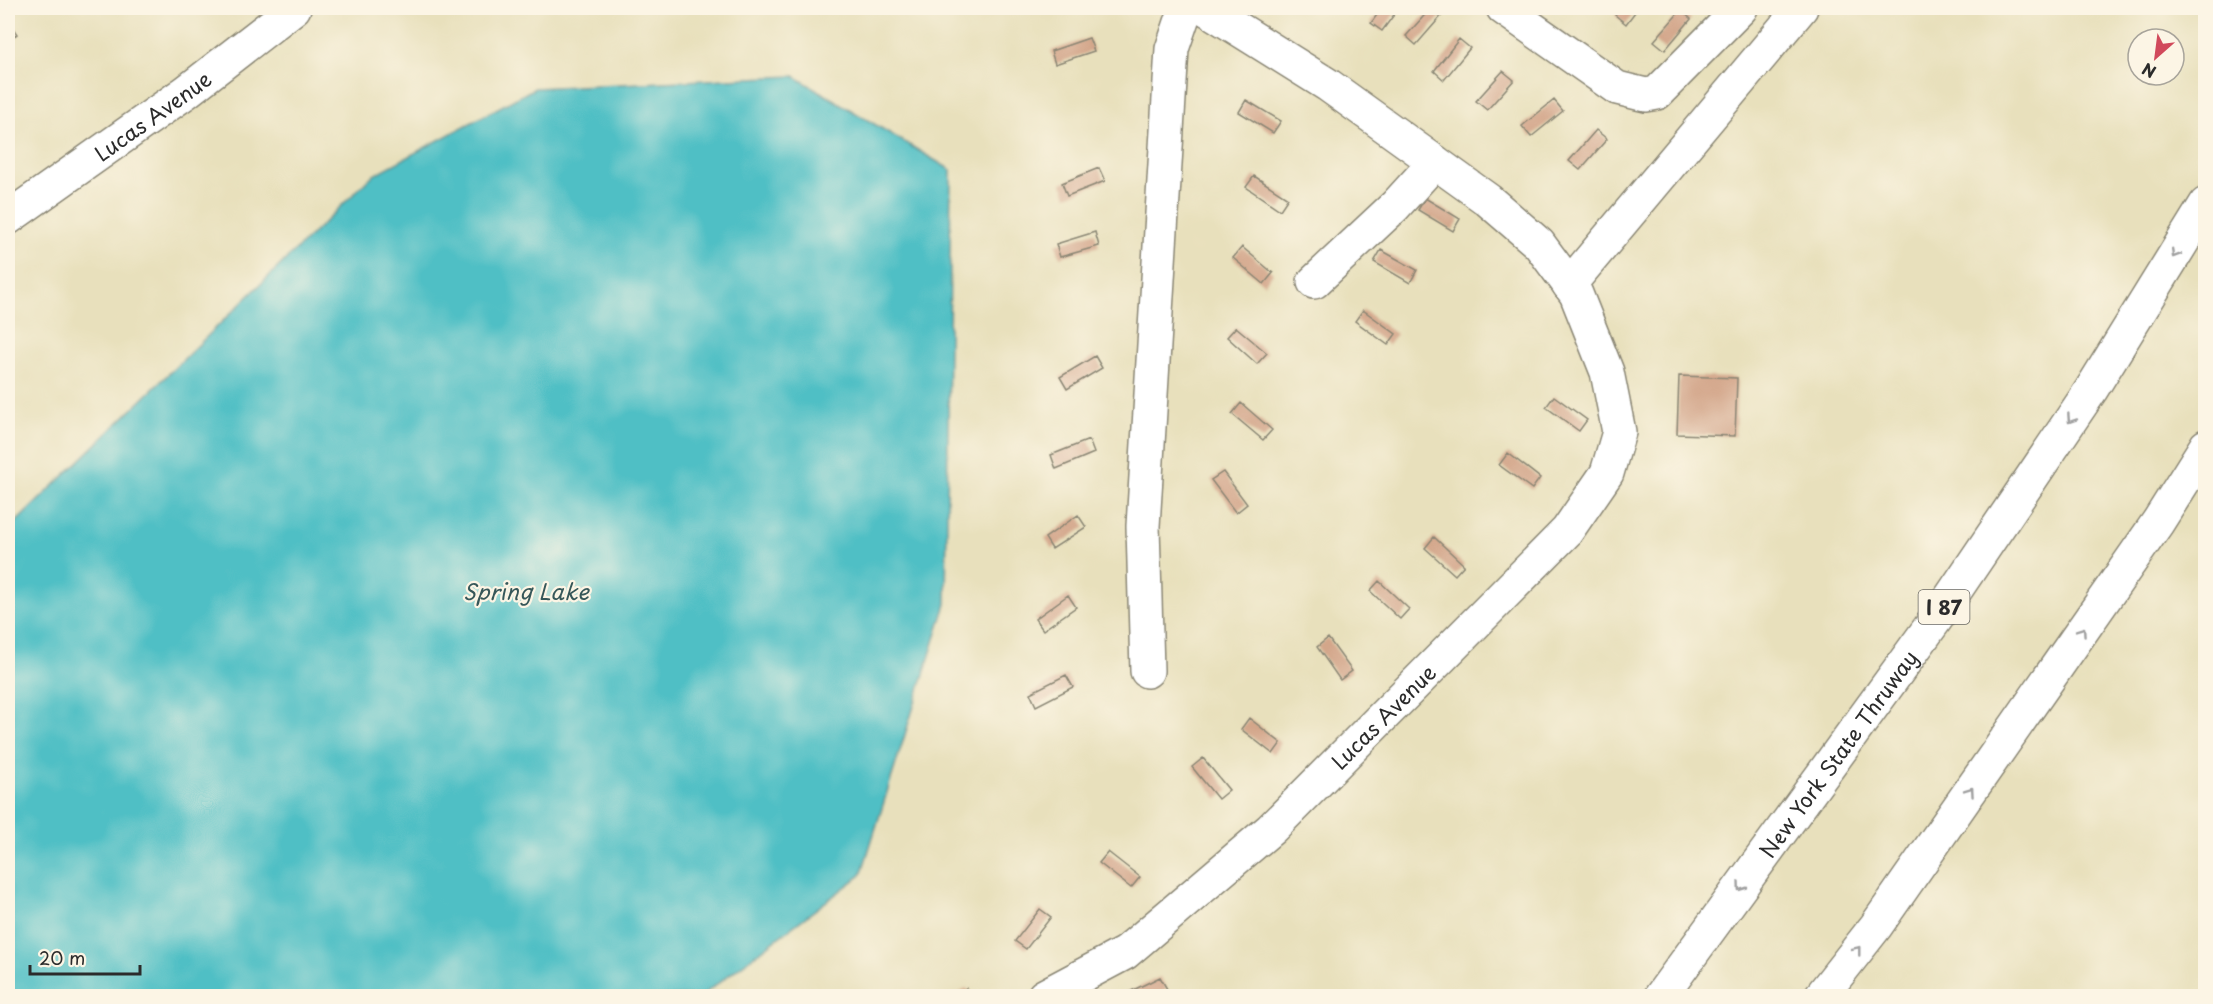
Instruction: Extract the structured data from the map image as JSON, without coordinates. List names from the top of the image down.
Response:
{
  "streets": {
    "main road": ["Lucas Avenue", "I 87", "New York State Thruway"]
  },
  "water": ["Spring Lake"],
  "scale_bar": "20 m",
  "north": "bottom left"
}
